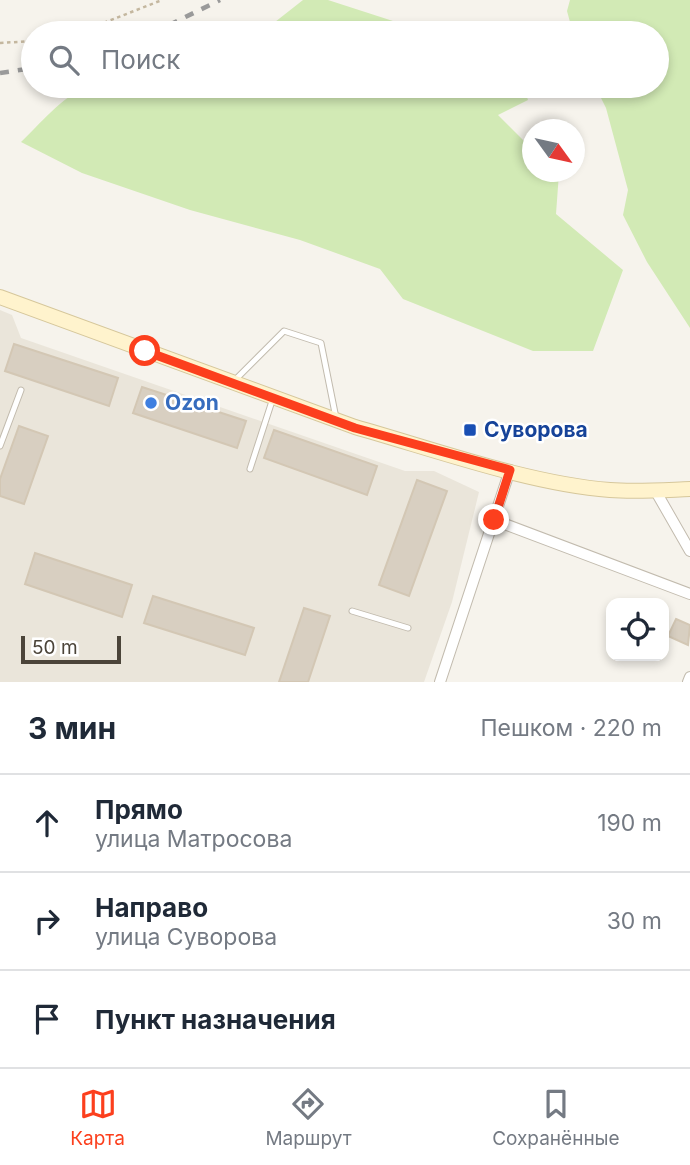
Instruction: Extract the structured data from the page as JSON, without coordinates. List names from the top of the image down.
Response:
{
  "places": {
    "other": ["Ozon"],
    "transit": ["Суворова"]
  },
  "scale_bar": "50 m",
  "north": "bottom right",
  "page": {
    "search": "Поиск",
    "scale": "50 m",
    "heading": ["3 мин", "Пешком · 220 m"],
    "list": [
      ["Прямо", "улица Матросова", "190 m"],
      ["Направо", "улица Суворова", "30 m"],
      "Пункт назначения"
    ],
    "nav": ["Карта", "Маршрут", "Сохранённые"]
  }
}
